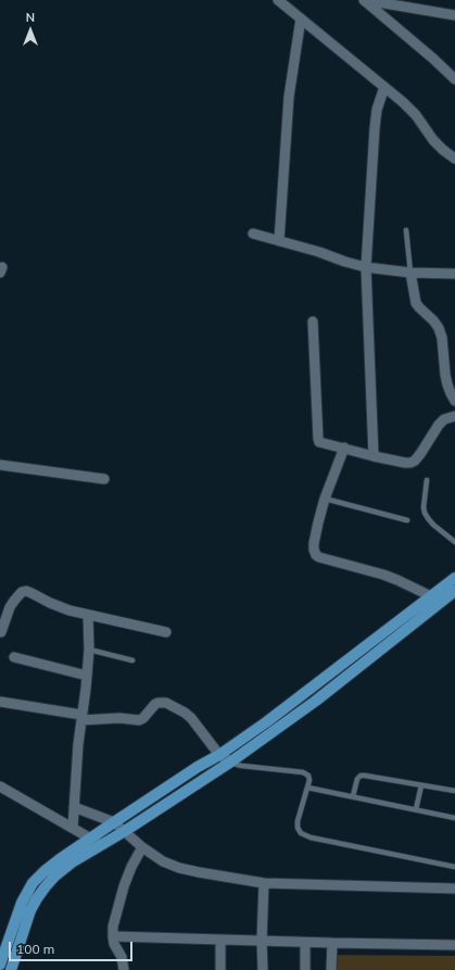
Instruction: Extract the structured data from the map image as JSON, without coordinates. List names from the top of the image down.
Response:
{
  "scale_bar": "100 m",
  "north": "top"
}
